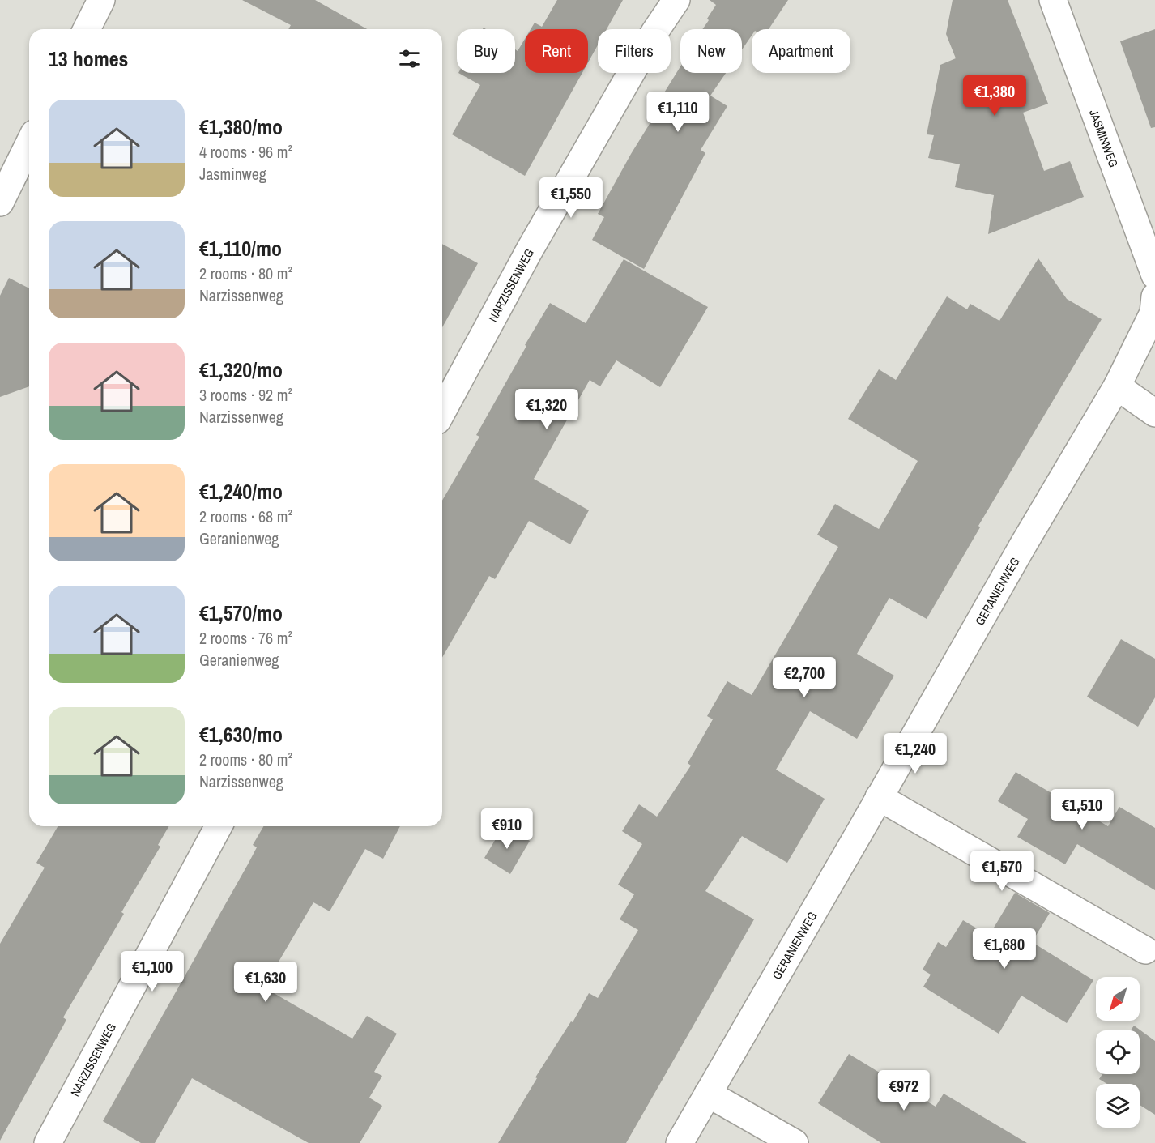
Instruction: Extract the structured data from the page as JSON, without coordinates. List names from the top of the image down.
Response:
{
  "streets": {
    "street": ["JASMINWEG", "NARZISSENWEG", "GERANIENWEG"]
  },
  "north": "bottom left",
  "page": {
    "chip": [
      "Buy",
      "Rent",
      "Filters",
      "New",
      "Apartment"
    ],
    "heading": "13 homes",
    "price": [
      "€1,380",
      "€1,110",
      "€1,550",
      "€1,320",
      "€2,700",
      "€1,240",
      "€1,510",
      "€910",
      "€1,570",
      "€1,680",
      "€1,100",
      "€1,630",
      "€972"
    ],
    "list": [
      {
        "name": "€1,380/mo",
        "note": "4 rooms · 96 m² · Jasminweg"
      },
      {
        "name": "€1,110/mo",
        "note": "2 rooms · 80 m² · Narzissenweg"
      },
      {
        "name": "€1,320/mo",
        "note": "3 rooms · 92 m² · Narzissenweg"
      },
      {
        "name": "€1,240/mo",
        "note": "2 rooms · 68 m² · Geranienweg"
      },
      {
        "name": "€1,570/mo",
        "note": "2 rooms · 76 m² · Geranienweg"
      },
      {
        "name": "€1,630/mo",
        "note": "2 rooms · 80 m² · Narzissenweg"
      }
    ]
  }
}
